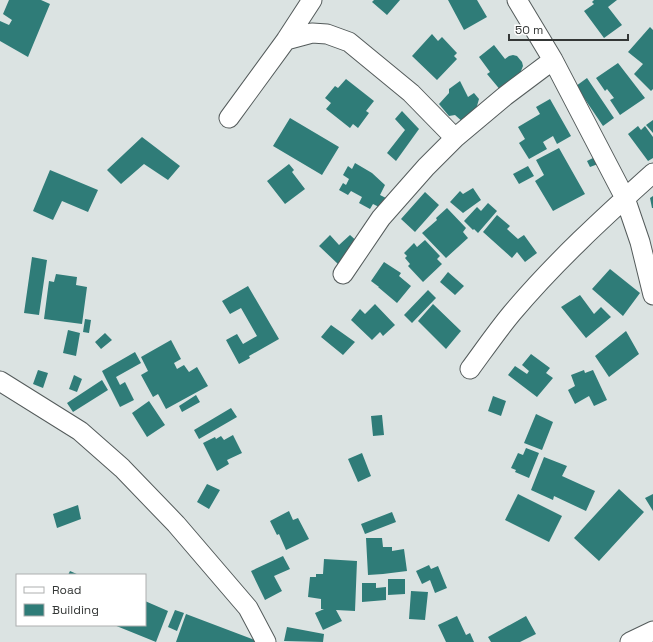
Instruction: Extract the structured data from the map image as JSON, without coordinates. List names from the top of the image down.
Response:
{
  "legend": ["Road", "Building"],
  "scale_bar": "50 m"
}
